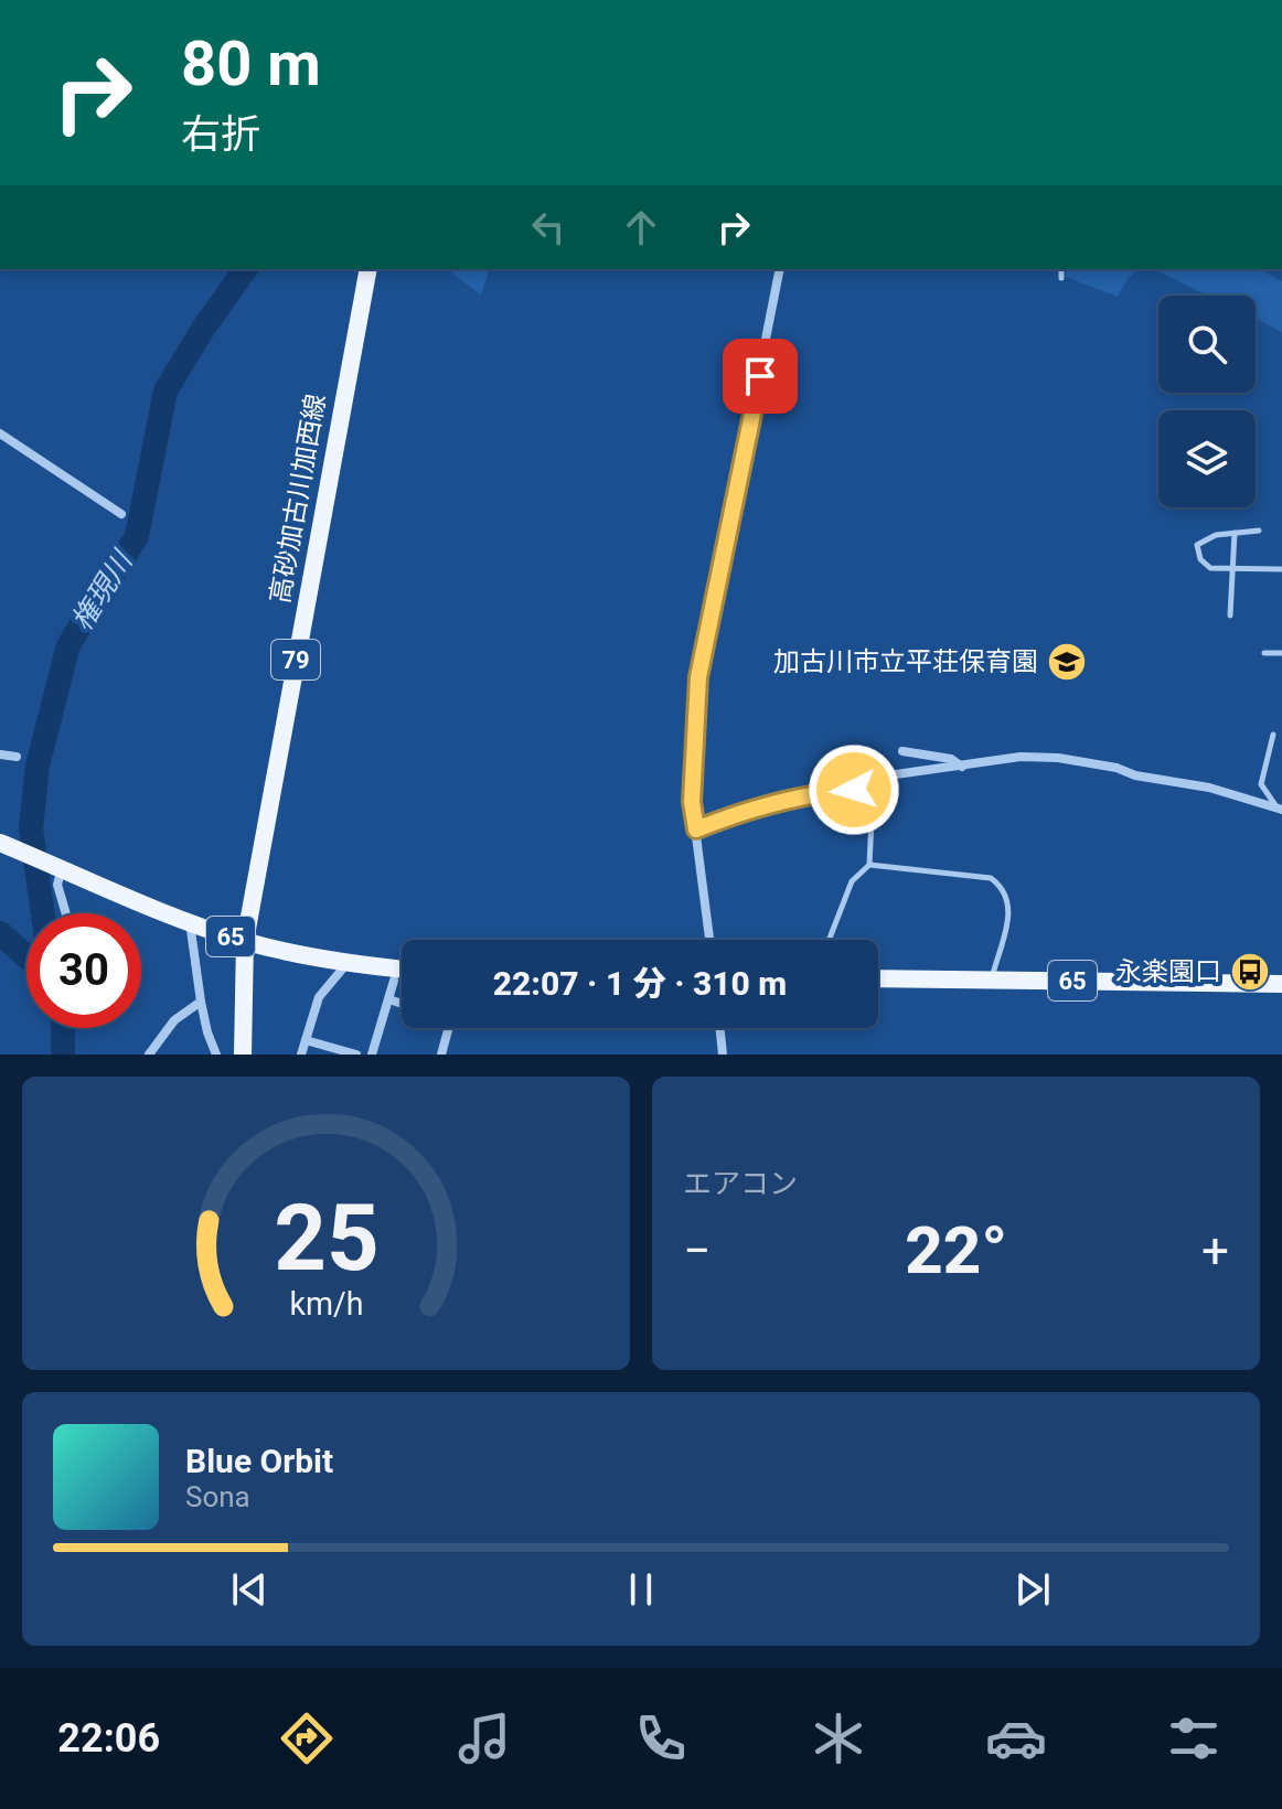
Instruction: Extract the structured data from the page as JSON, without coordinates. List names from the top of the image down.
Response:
{
  "streets": {
    "main road": ["高砂加古川加西線", "79", "65"]
  },
  "crossings": [
    ["高砂加古川加西線", "65"]
  ],
  "water": ["権現川"],
  "places": {
    "school or university": ["加古川市立平荘保育園"],
    "bus stop": ["永楽園口"]
  },
  "page": {
    "turn": ["80 m", "右折"],
    "limit": "30",
    "trip": "22:07 · 1 分 · 310 m",
    "tile": "エアコン",
    "heat": ["−", "22°", "+"],
    "song": ["Blue Orbit", "Sona"],
    "tabs": "22:06",
    "gauge": ["25", "km/h"]
  }
}
